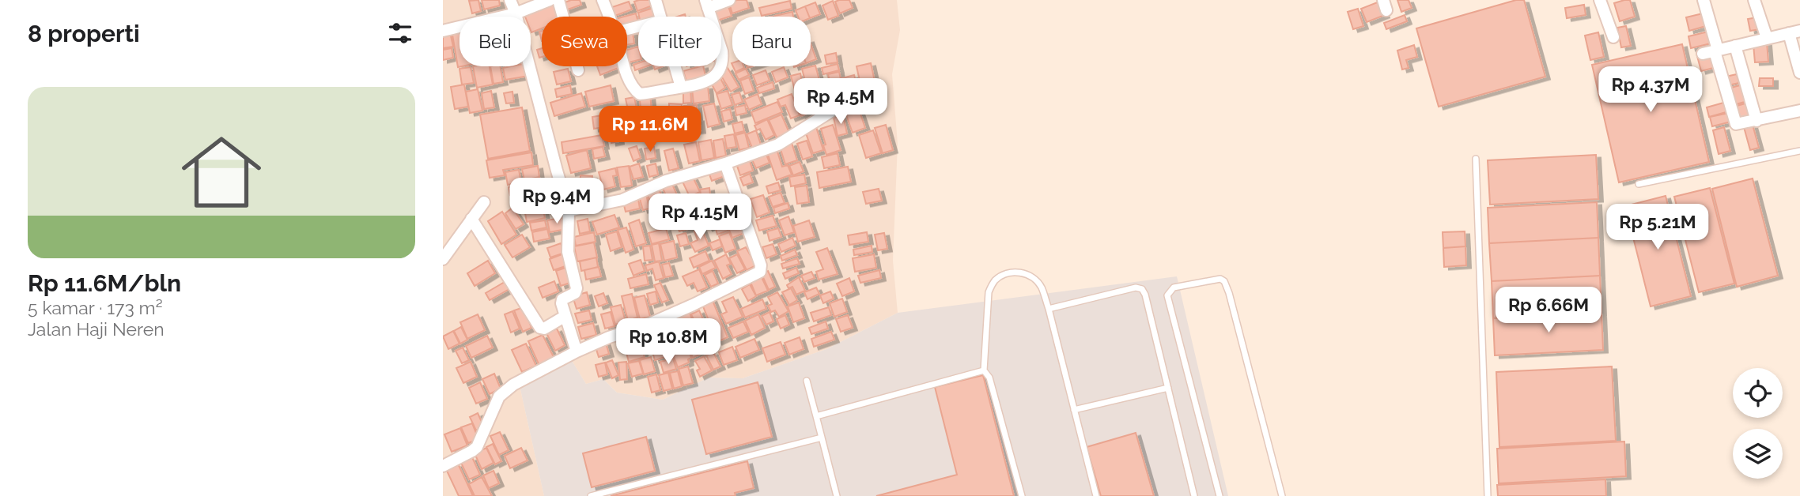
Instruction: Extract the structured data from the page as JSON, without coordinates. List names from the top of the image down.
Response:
{
  "page": {
    "heading": "8 properti",
    "chip": [
      "Beli",
      "Sewa",
      "Filter",
      "Baru"
    ],
    "list": [
      {
        "name": "Rp 11.6M/bln",
        "note": "5 kamar · 173 m² · Jalan Haji Neren"
      }
    ],
    "price": [
      "Rp 4.37M",
      "Rp 4.5M",
      "Rp 11.6M",
      "Rp 9.4M",
      "Rp 4.15M",
      "Rp 5.21M",
      "Rp 6.66M",
      "Rp 10.8M"
    ]
  }
}
